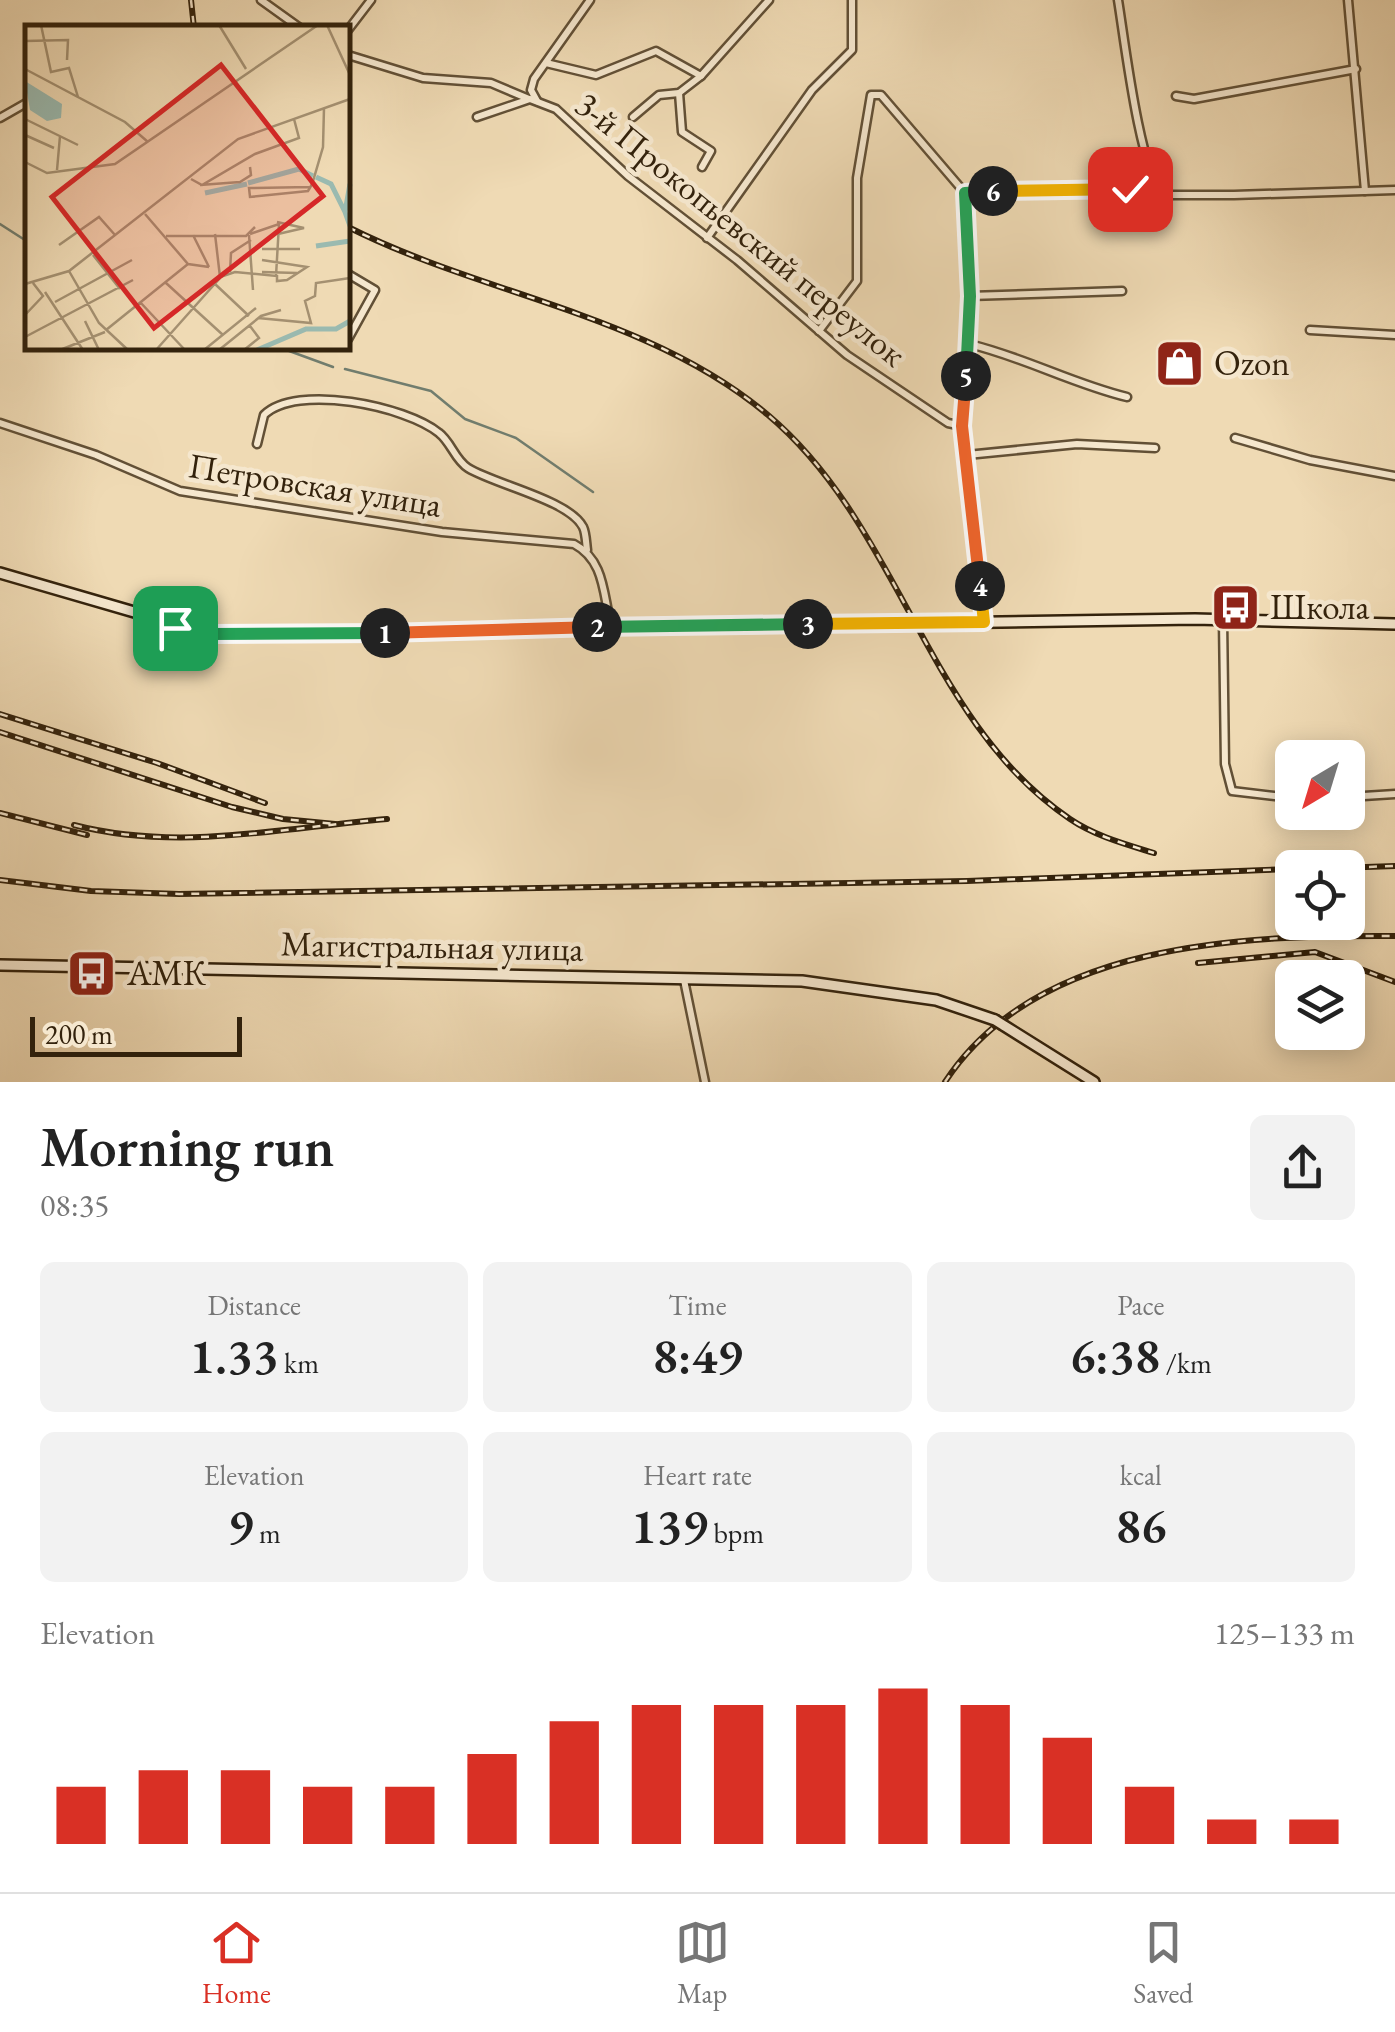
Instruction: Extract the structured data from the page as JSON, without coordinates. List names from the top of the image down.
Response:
{
  "streets": {
    "main road": ["Магистральная улица"],
    "street": ["3-й Прокопьевский переулок", "Петровская улица"]
  },
  "places": {
    "shop": ["Ozon"],
    "bus stop": ["Школа", "АМК"]
  },
  "scale_bar": "200 m",
  "north": "bottom left",
  "page": {
    "pins": [
      "6",
      "5",
      "4",
      "3",
      "2",
      "1"
    ],
    "scale": "200 m",
    "heading": ["Morning run", "08:35"],
    "stats": [
      ["Distance", "1.33 km"],
      ["Time", "8:49"],
      ["Pace", "6:38 /km"],
      ["Elevation", "9 m"],
      ["Heart rate", "139 bpm"],
      ["kcal", "86"]
    ],
    "chart": ["Elevation", "125–133 m"],
    "tabs": ["Home", "Map", "Saved"]
  }
}
